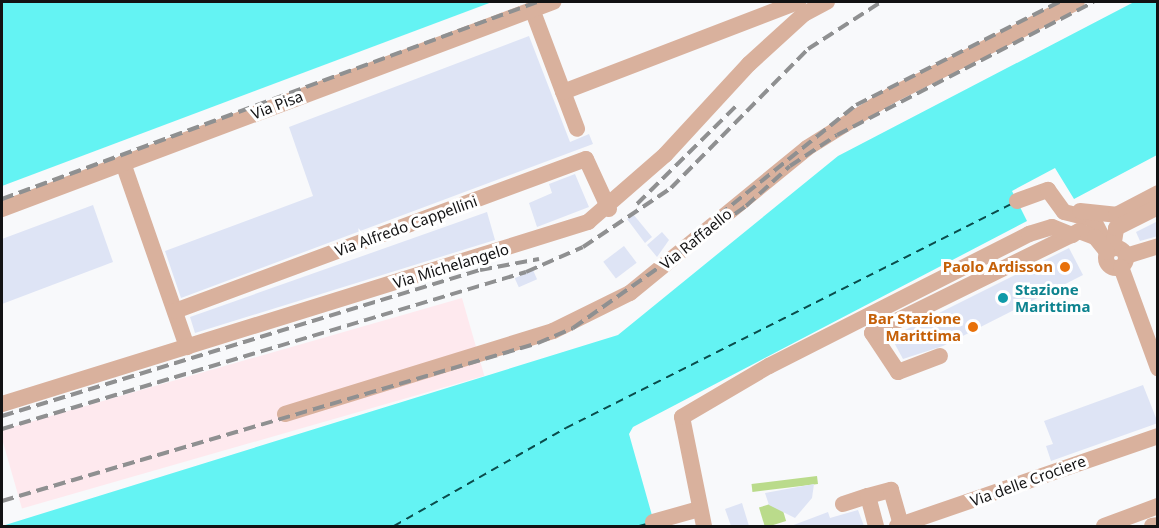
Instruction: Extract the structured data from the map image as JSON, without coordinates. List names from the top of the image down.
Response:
{
  "streets": {
    "street": [
      "Via Pisa",
      "Via Alfredo Cappellini",
      "Via Raffaello",
      "Via Michelangelo",
      "Via delle Crociere"
    ]
  },
  "crossings": [
    ["Via Alfredo Cappellini", "Via Michelangelo"]
  ],
  "places": ["Paolo Ardisson", "Stazione Marittima", "Bar Stazione Marittima"]
}
